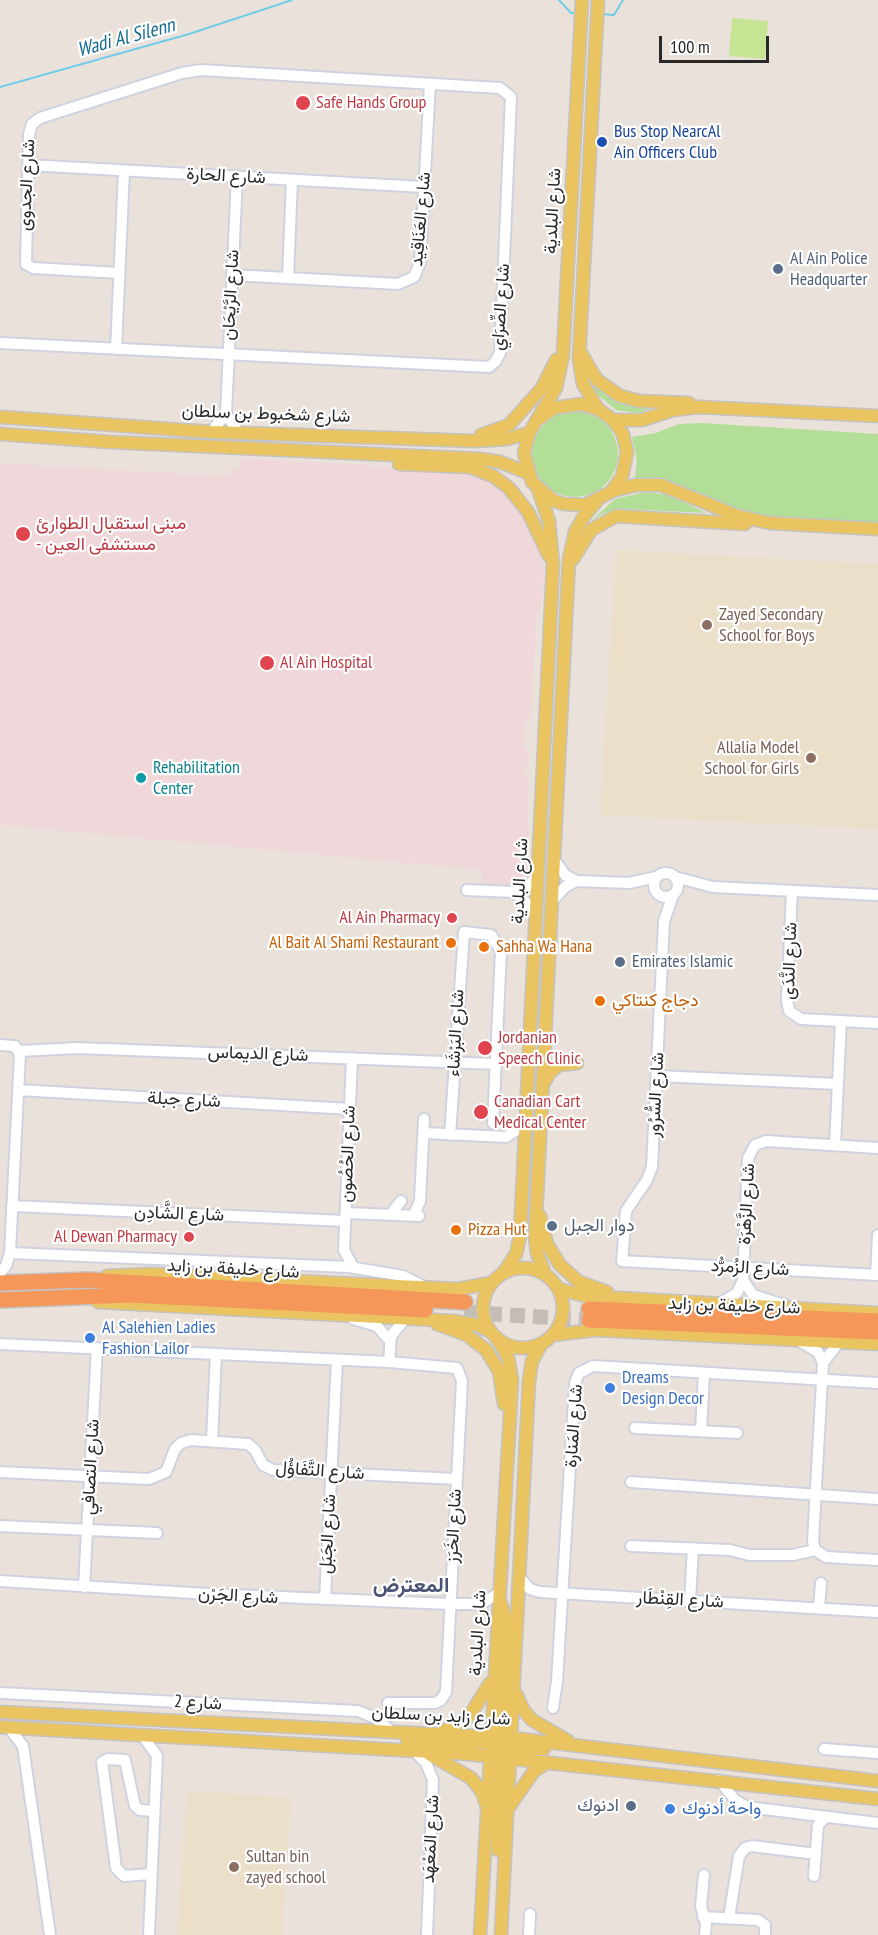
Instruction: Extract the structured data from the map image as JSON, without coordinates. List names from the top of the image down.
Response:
{
  "streets": {
    "highway": ["شارع خليفة بن زايد"],
    "main road": ["شارع البلدية", "شارع شخبوط بن سلطان", "شارع زايد بن سلطان"],
    "street": [
      "شارع الحارة",
      "شارع الجدوى",
      "شارع العَنَاقِيد",
      "شارع الرَّيْحَان",
      "شارع الصِّرَاي",
      "شارع النَّدَى",
      "شارع البَرْشَاء",
      "شارع الديماس",
      "شارع السُّرُور",
      "شارع جبلة",
      "شارع الحُصُون",
      "شارع الزَّهْرَة",
      "شارع الشَّادِن",
      "شارع الزُمرُّد",
      "شارع المَنارة",
      "شارع التصافي",
      "شارع التَّفَاؤُل",
      "شارع الخَرَز",
      "شارع الجَبَل",
      "شارع الجَرْن",
      "شارع القِنْطَار",
      "شارع 2",
      "شارع المَعْهَد"
    ]
  },
  "crossings": [
    ["شارع الحارة", "شارع الجدوى"],
    ["شارع الحارة", "شارع العَنَاقِيد"],
    ["شارع الحارة", "شارع الرَّيْحَان"],
    ["شارع الجدوى", "شارع الصِّرَاي"],
    ["شارع البلدية", "شارع شخبوط بن سلطان"],
    ["شارع البلدية", "شارع الجَرْن"],
    ["شارع البلدية", "شارع زايد بن سلطان"],
    ["شارع العَنَاقِيد", "شارع الرَّيْحَان"],
    ["شارع العَنَاقِيد", "شارع الصِّرَاي"],
    ["شارع الرَّيْحَان", "شارع الصِّرَاي"],
    ["شارع البَرْشَاء", "شارع الديماس"],
    ["شارع الديماس", "شارع الحُصُون"],
    ["شارع السُّرُور", "شارع الزُمرُّد"],
    ["شارع جبلة", "شارع الحُصُون"],
    ["شارع الحُصُون", "شارع الشَّادِن"],
    ["شارع الزَّهْرَة", "شارع الزُمرُّد"],
    ["شارع المَنارة", "شارع القِنْطَار"],
    ["شارع التصافي", "شارع التَّفَاؤُل"],
    ["شارع التصافي", "شارع الخَرَز"],
    ["شارع التصافي", "شارع الجَرْن"],
    ["شارع التَّفَاؤُل", "شارع الخَرَز"],
    ["شارع التَّفَاؤُل", "شارع الجَبَل"],
    ["شارع الخَرَز", "شارع الجَبَل"],
    ["شارع الخَرَز", "شارع الجَرْن"],
    ["شارع الجَبَل", "شارع الجَرْن"],
    ["شارع 2", "شارع زايد بن سلطان"],
    ["شارع زايد بن سلطان", "شارع المَعْهَد"]
  ],
  "districts": ["المعترض"],
  "water": ["Wadi Al Silenn"],
  "places": [
    "Safe Hands Group",
    "Bus Stop NearcAl Ain Officers Club",
    "Al Ain Police Headquarter",
    "مبنى استقبال الطوارئ - مستشفى العين",
    "Zayed Secondary School for Boys",
    "Al Ain Hospital",
    "Allalia Model School for Girls",
    "Rehabilitation Center",
    "Al Ain Pharmacy",
    "Al Bait Al Shami Restaurant",
    "Sahha Wa Hana",
    "Emirates Islamic",
    "دجاج كنتاكي",
    "Jordanian Speech Clinic",
    "Canadian Cart Medical Center",
    "دوار الجبل",
    "Pizza Hut",
    "Al Dewan Pharmacy",
    "Al Salehien Ladies Fashion Lailor",
    "Dreams Design Decor",
    "ادنوك",
    "واحة أدنوك",
    "Sultan bin zayed school"
  ],
  "scale_bar": "100 m"
}
